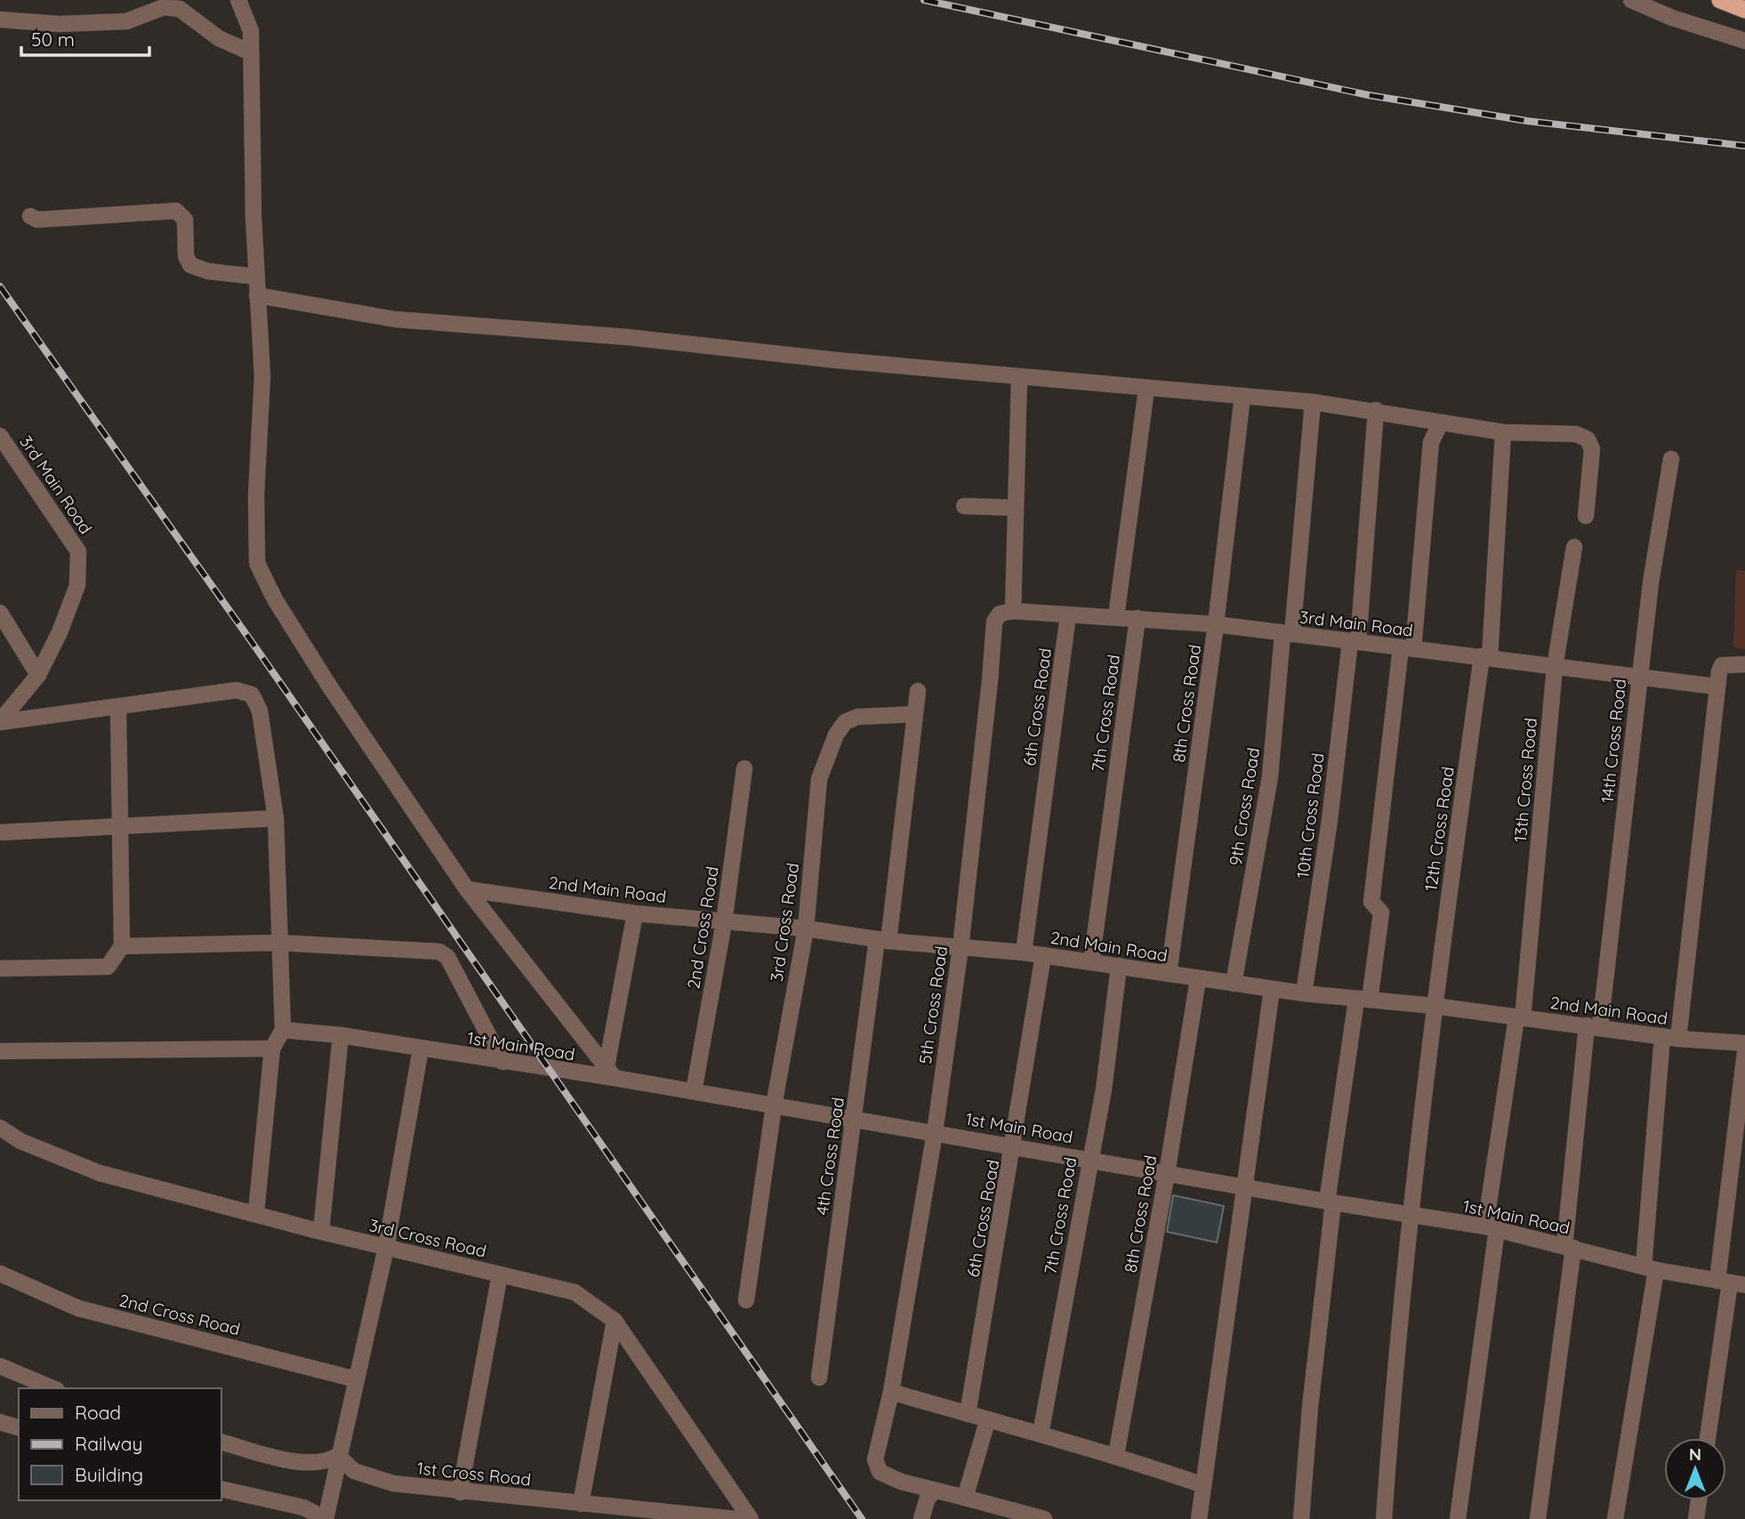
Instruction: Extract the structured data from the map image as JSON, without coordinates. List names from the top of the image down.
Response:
{
  "streets": {
    "street": [
      "3rd Main Road",
      "8th Cross Road",
      "6th Cross Road",
      "7th Cross Road",
      "14th Cross Road",
      "13th Cross Road",
      "9th Cross Road",
      "10th Cross Road",
      "12th Cross Road",
      "2nd Main Road",
      "3rd Cross Road",
      "2nd Cross Road",
      "5th Cross Road",
      "1st Main Road",
      "4th Cross Road",
      "1st Cross Road"
    ]
  },
  "crossings": [
    ["3rd Main Road", "8th Cross Road"],
    ["3rd Main Road", "6th Cross Road"],
    ["3rd Main Road", "7th Cross Road"],
    ["3rd Main Road", "14th Cross Road"],
    ["3rd Main Road", "13th Cross Road"],
    ["3rd Main Road", "9th Cross Road"],
    ["3rd Main Road", "10th Cross Road"],
    ["3rd Main Road", "12th Cross Road"],
    ["3rd Main Road", "5th Cross Road"],
    ["8th Cross Road", "2nd Main Road"],
    ["8th Cross Road", "1st Main Road"],
    ["6th Cross Road", "2nd Main Road"],
    ["6th Cross Road", "1st Main Road"],
    ["7th Cross Road", "2nd Main Road"],
    ["7th Cross Road", "1st Main Road"],
    ["14th Cross Road", "2nd Main Road"],
    ["14th Cross Road", "1st Main Road"],
    ["13th Cross Road", "2nd Main Road"],
    ["13th Cross Road", "1st Main Road"],
    ["9th Cross Road", "2nd Main Road"],
    ["10th Cross Road", "2nd Main Road"],
    ["12th Cross Road", "2nd Main Road"],
    ["12th Cross Road", "1st Main Road"],
    ["2nd Main Road", "3rd Cross Road"],
    ["2nd Main Road", "2nd Cross Road"],
    ["2nd Main Road", "5th Cross Road"],
    ["2nd Main Road", "4th Cross Road"],
    ["3rd Cross Road", "1st Main Road"],
    ["3rd Cross Road", "4th Cross Road"],
    ["2nd Cross Road", "1st Main Road"],
    ["5th Cross Road", "1st Main Road"],
    ["1st Main Road", "4th Cross Road"]
  ],
  "legend": ["Road", "Railway", "Building"],
  "scale_bar": "50 m",
  "north": "top"
}
